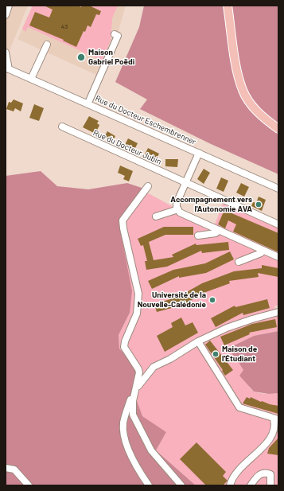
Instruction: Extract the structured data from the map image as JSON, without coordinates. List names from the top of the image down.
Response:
{
  "streets": {
    "street": ["Rue du Docteur Eschembrenner", "Rue du Docteur Jubin"]
  },
  "places": [
    "Maison Gabriel Poëdi",
    "Accompagnement vers l'Autonomie AVA",
    "Université de la Nouvelle-Calédonie",
    "Maison de l'Étudiant"
  ],
  "house_numbers": ["43"]
}
